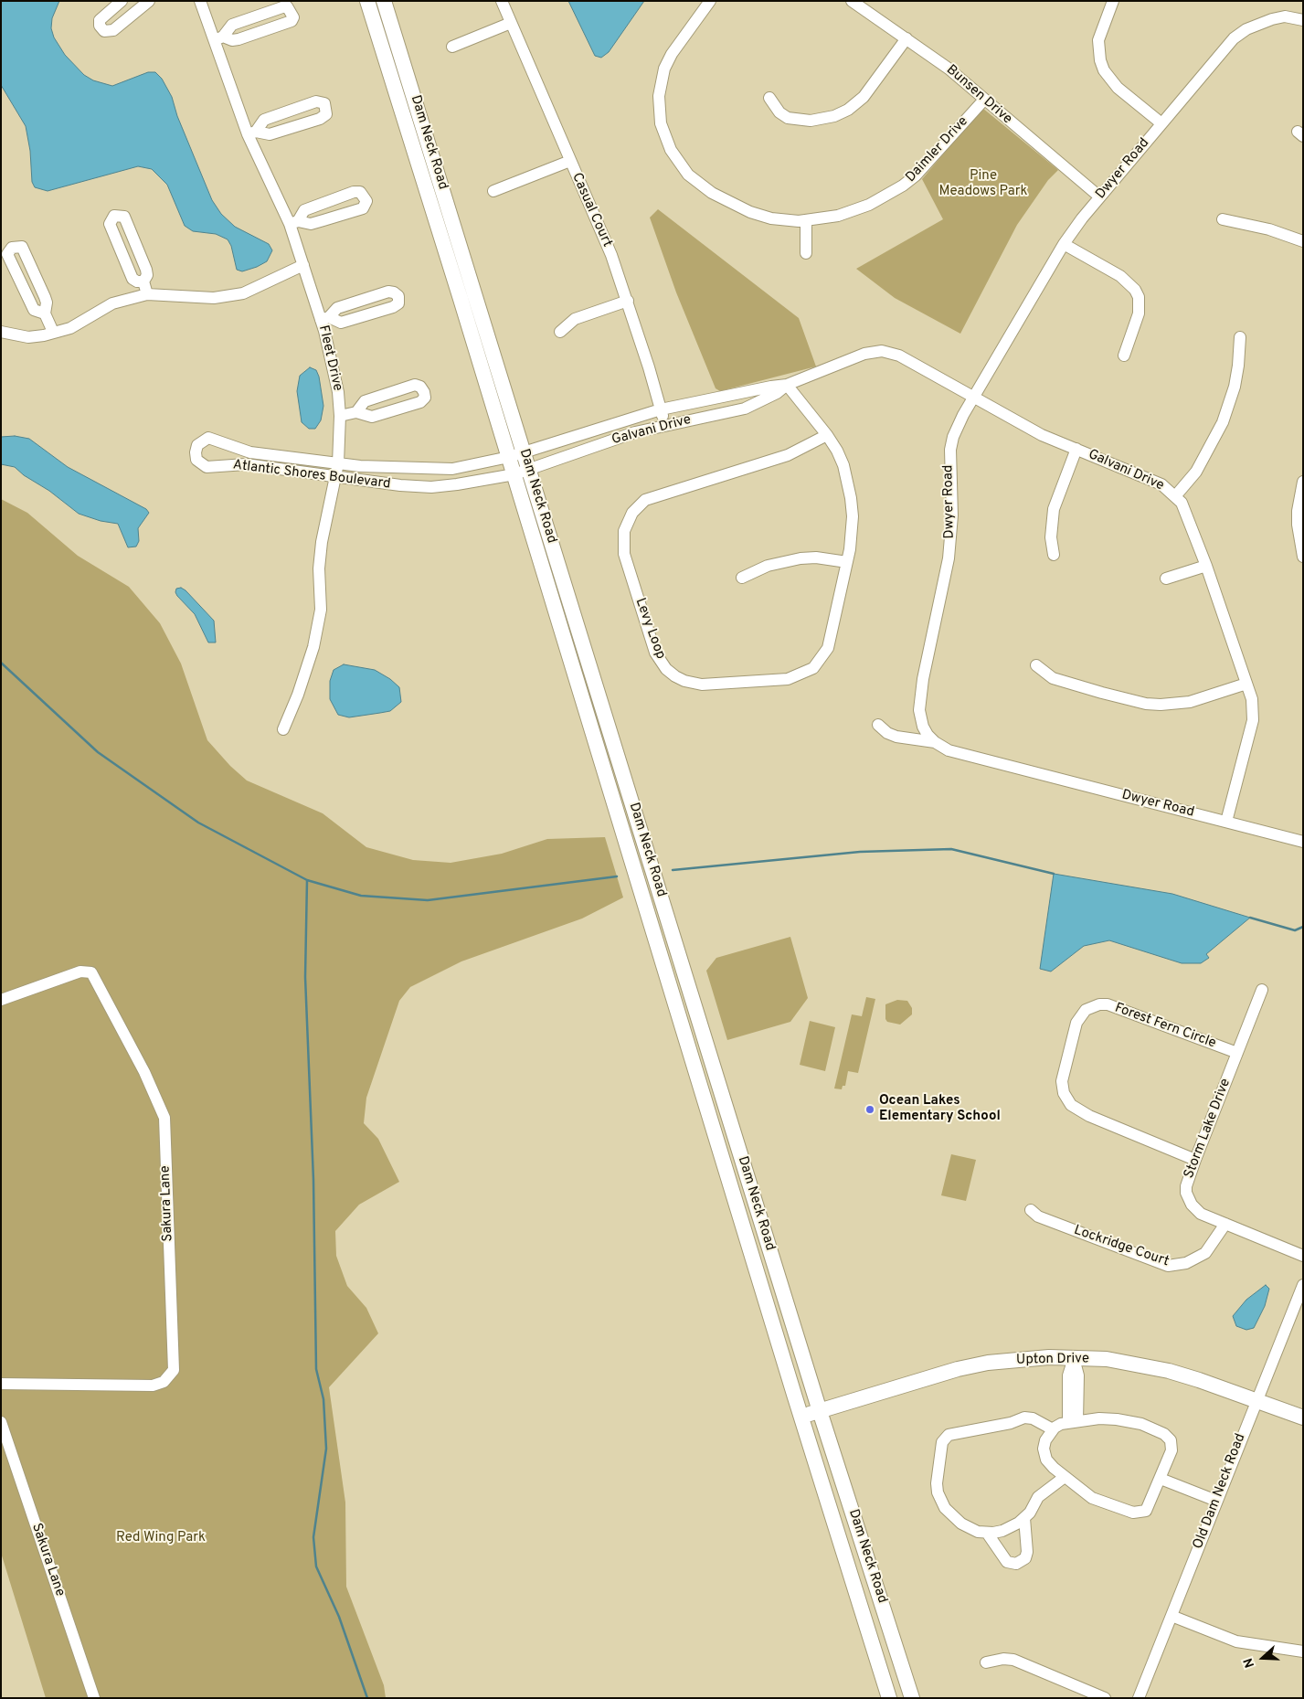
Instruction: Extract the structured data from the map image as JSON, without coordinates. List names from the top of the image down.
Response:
{
  "streets": {
    "main road": ["Dam Neck Road", "Upton Drive"],
    "street": [
      "Bunsen Drive",
      "Daimler Drive",
      "Dwyer Road",
      "Casual Court",
      "Fleet Drive",
      "Galvani Drive",
      "Atlantic Shores Boulevard",
      "Levy Loop",
      "Forest Fern Circle",
      "Storm Lake Drive",
      "Sakura Lane",
      "Lockridge Court",
      "Old Dam Neck Road"
    ]
  },
  "crossings": [
    ["Bunsen Drive", "Daimler Drive"],
    ["Bunsen Drive", "Dwyer Road"],
    ["Dam Neck Road", "Galvani Drive"],
    ["Dam Neck Road", "Atlantic Shores Boulevard"],
    ["Dam Neck Road", "Upton Drive"],
    ["Dwyer Road", "Galvani Drive"],
    ["Casual Court", "Galvani Drive"],
    ["Fleet Drive", "Atlantic Shores Boulevard"],
    ["Galvani Drive", "Atlantic Shores Boulevard"],
    ["Galvani Drive", "Levy Loop"],
    ["Forest Fern Circle", "Storm Lake Drive"],
    ["Storm Lake Drive", "Lockridge Court"],
    ["Upton Drive", "Old Dam Neck Road"]
  ],
  "parks": ["Pine Meadows Park", "Red Wing Park"],
  "places": ["Ocean Lakes Elementary School"],
  "north": "left"
}
